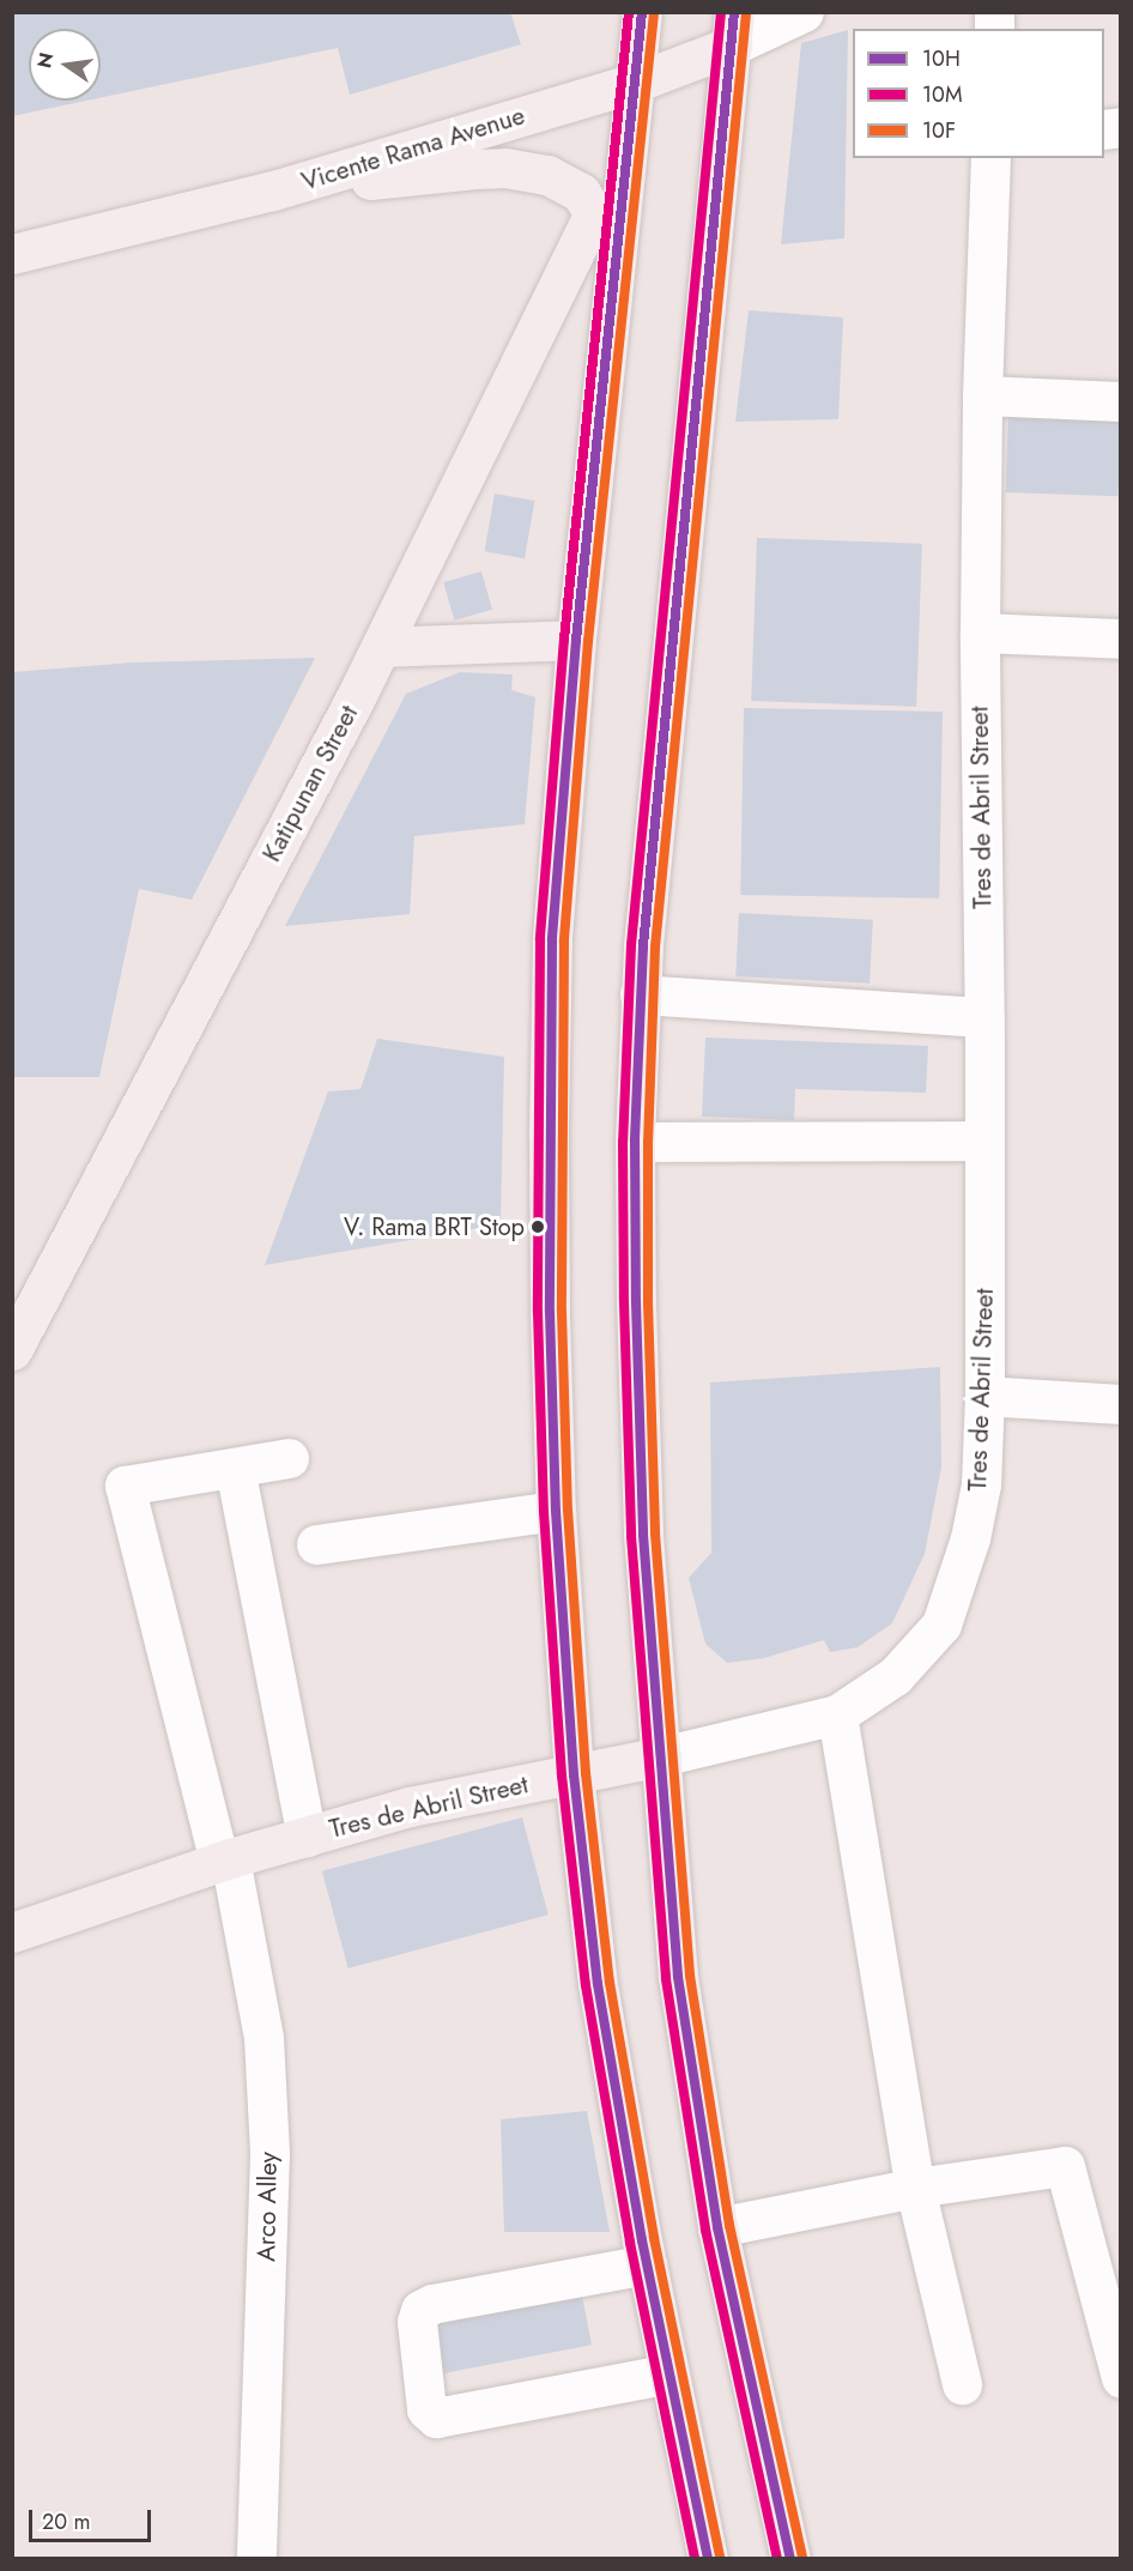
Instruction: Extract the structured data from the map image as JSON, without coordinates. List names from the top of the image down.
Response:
{
  "streets": {
    "main road": ["Vicente Rama Avenue", "Katipunan Street", "Tres de Abril Street"],
    "street": ["Arco Alley"]
  },
  "crossings": [
    ["Tres de Abril Street", "Arco Alley"]
  ],
  "places": ["V. Rama BRT Stop"],
  "lines": ["transit line 10H", "transit line 10M", "transit line 10F"],
  "legend": ["10H", "10M", "10F"],
  "scale_bar": "20 m",
  "north": "left"
}
